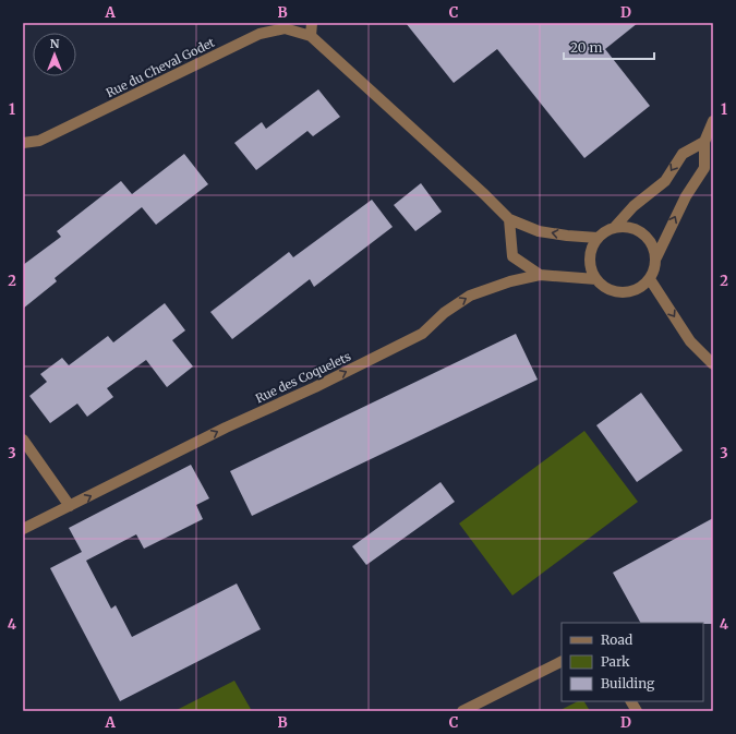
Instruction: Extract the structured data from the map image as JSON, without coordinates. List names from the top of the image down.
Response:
{
  "streets": {
    "street": ["Rue du Cheval Godet", "Rue des Coquelets"]
  },
  "crossings": [
    ["Rue du Cheval Godet", "Rue des Coquelets"]
  ],
  "one_way": ["Rue des Coquelets"],
  "legend": ["Road", "Park", "Building"],
  "scale_bar": "20 m",
  "north": "top",
  "grid": {
    "columns": [
      "A",
      "B",
      "C",
      "D"
    ],
    "rows": [
      "1",
      "2",
      "3",
      "4"
    ]
  }
}
